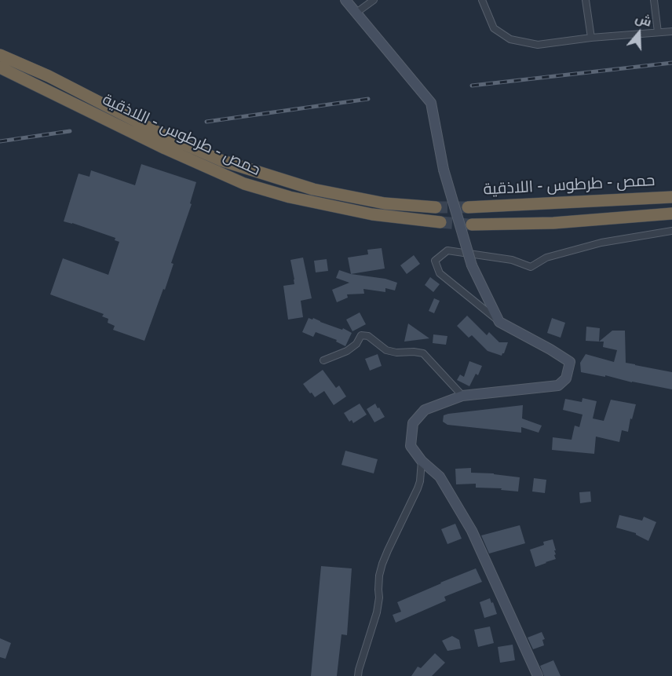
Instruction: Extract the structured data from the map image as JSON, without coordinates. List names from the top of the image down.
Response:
{
  "streets": {
    "highway": ["حمص - طرطوس - اللاذقية"]
  },
  "north": "top"
}
